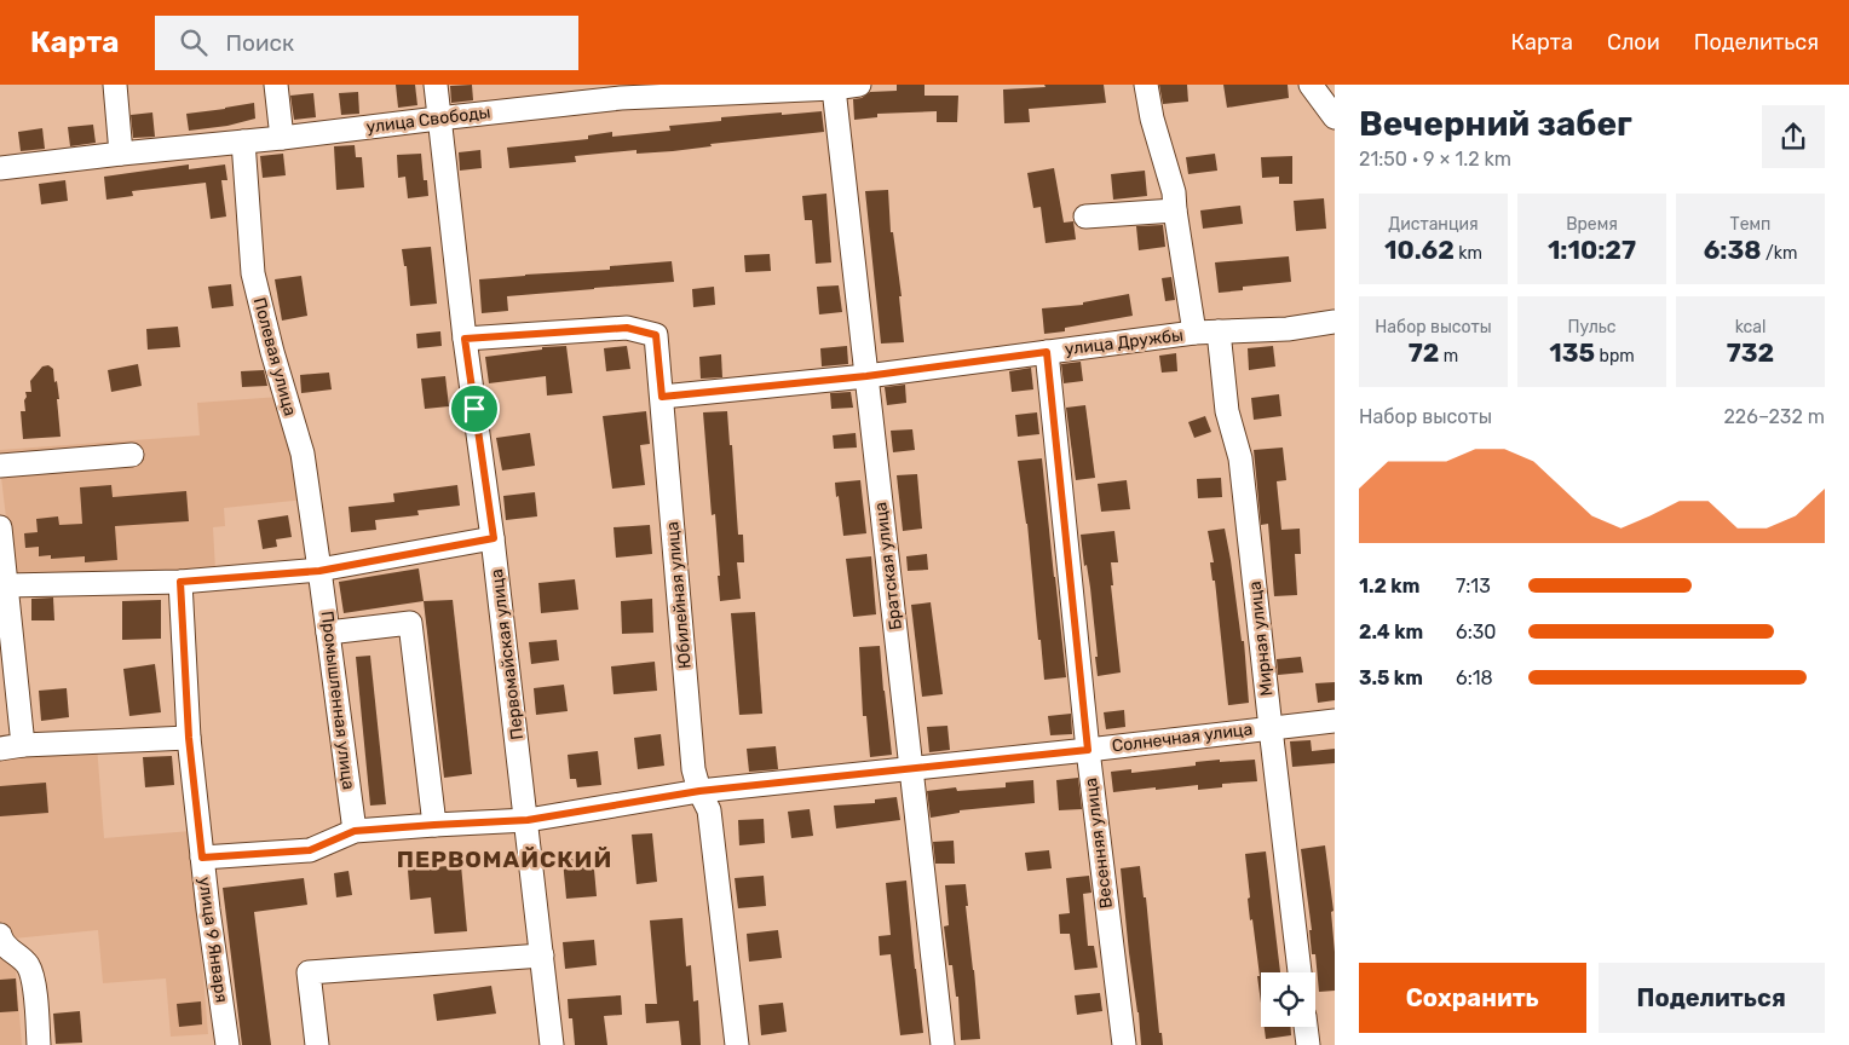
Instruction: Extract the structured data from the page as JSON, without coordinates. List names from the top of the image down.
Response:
{
  "streets": {
    "street": [
      "улица Свободы",
      "улица Дружбы",
      "Полевая улица",
      "Братская улица",
      "Юбилейная улица",
      "Мирная улица",
      "Первомайская улица",
      "Промышленная улица",
      "Солнечная улица",
      "Весенняя улица",
      "улица 9 Января"
    ]
  },
  "crossings": [
    ["улица Свободы", "Полевая улица"],
    ["улица Свободы", "Братская улица"],
    ["улица Свободы", "Первомайская улица"],
    ["улица Дружбы", "Братская улица"],
    ["улица Дружбы", "Юбилейная улица"],
    ["улица Дружбы", "Мирная улица"],
    ["улица Дружбы", "Весенняя улица"],
    ["Полевая улица", "Промышленная улица"],
    ["Братская улица", "Солнечная улица"],
    ["Юбилейная улица", "Первомайская улица"],
    ["Юбилейная улица", "Солнечная улица"],
    ["Мирная улица", "Солнечная улица"],
    ["Первомайская улица", "Солнечная улица"],
    ["Промышленная улица", "Солнечная улица"],
    ["Солнечная улица", "Весенняя улица"],
    ["Солнечная улица", "улица 9 Января"]
  ],
  "districts": ["ПЕРВОМАЙСКИЙ"],
  "page": {
    "header": "Карта",
    "search": "Поиск",
    "nav": ["Карта", "Слои", "Поделиться"],
    "heading": ["Вечерний забег", "21:50 · 9 × 1.2 km"],
    "stats": [
      ["Дистанция", "10.62 km"],
      ["Время", "1:10:27"],
      ["Темп", "6:38 /km"],
      ["Набор высоты", "72 m"],
      ["Пульс", "135 bpm"],
      ["kcal", "732"]
    ],
    "chart": ["Набор высоты", "226–232 m"],
    "list": [
      {
        "name": "1.2 km",
        "note": "7:13"
      },
      {
        "name": "2.4 km",
        "note": "6:30"
      },
      {
        "name": "3.5 km",
        "note": "6:18"
      }
    ],
    "buttons": ["Сохранить", "Поделиться"]
  }
}
